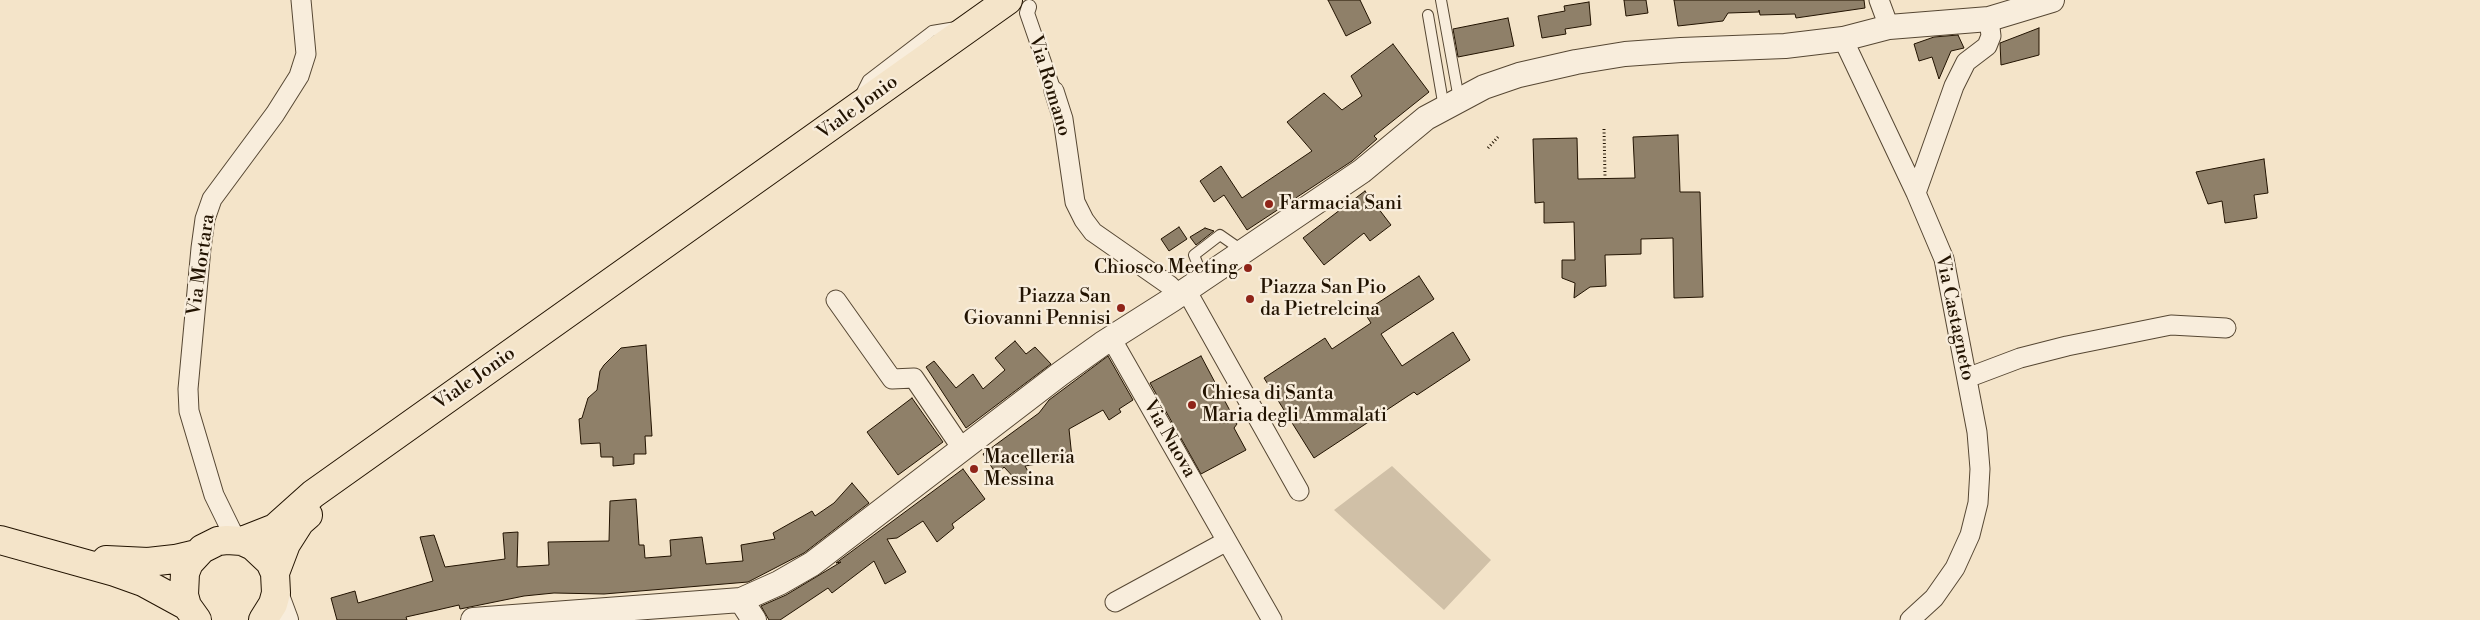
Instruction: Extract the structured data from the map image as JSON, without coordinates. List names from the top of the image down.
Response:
{
  "streets": {
    "main road": ["Viale Jonio"],
    "street": [
      "Via Romano",
      "Via Mortara",
      "Via Castagneto",
      "Via Nuova"
    ]
  },
  "crossings": [
    ["Via Romano", "Viale Jonio"]
  ],
  "places": [
    "Farmacia Sani",
    "Chiosco Meeting",
    "Piazza San Pio da Pietrelcina",
    "Piazza San Giovanni Pennisi",
    "Chiesa di Santa Maria degli Ammalati",
    "Macelleria Messina"
  ]
}
